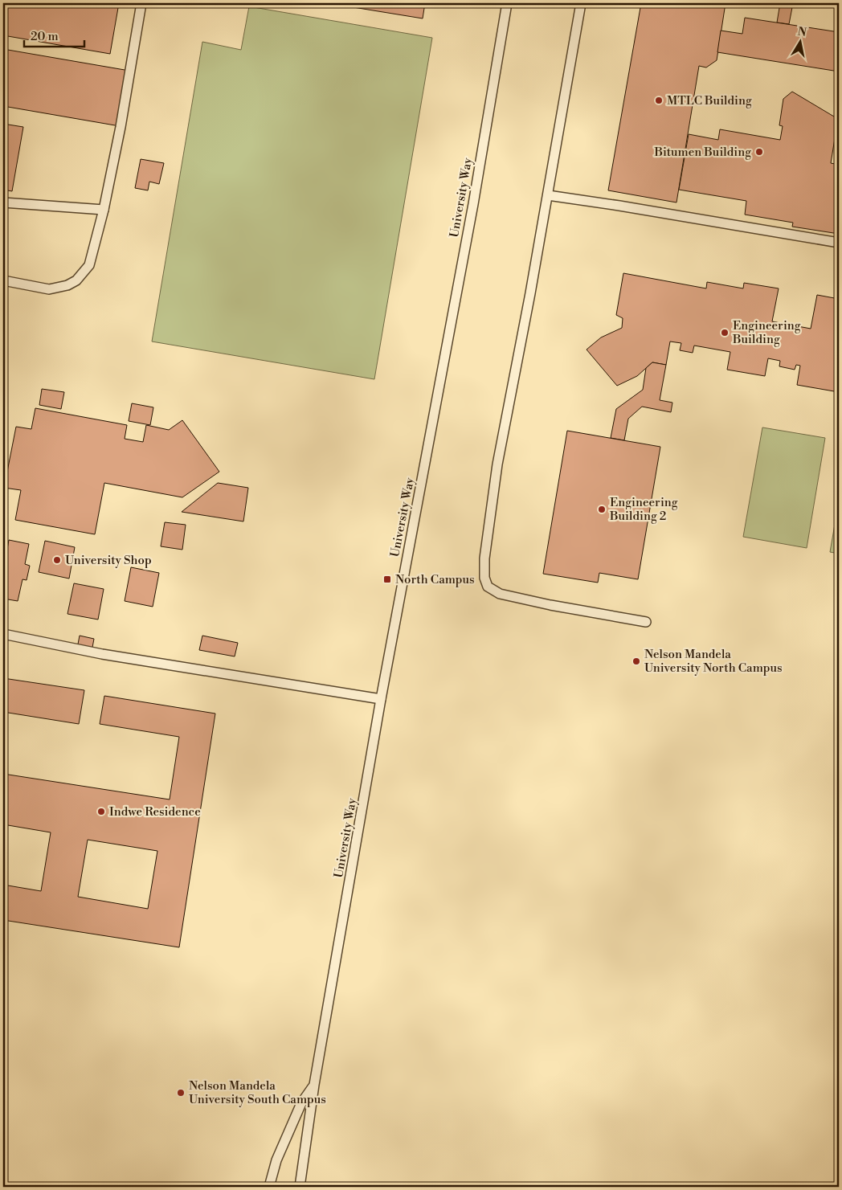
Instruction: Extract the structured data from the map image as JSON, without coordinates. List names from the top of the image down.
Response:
{
  "streets": {
    "lane": ["University Way"]
  },
  "places": {
    "other": [
      "MTLC Building",
      "Bitumen Building",
      "Engineering Building",
      "Engineering Building 2",
      "University Shop",
      "Nelson Mandela University North Campus",
      "Indwe Residence",
      "Nelson Mandela University South Campus"
    ],
    "transit": ["North Campus"]
  },
  "scale_bar": "20 m",
  "north": "top"
}
